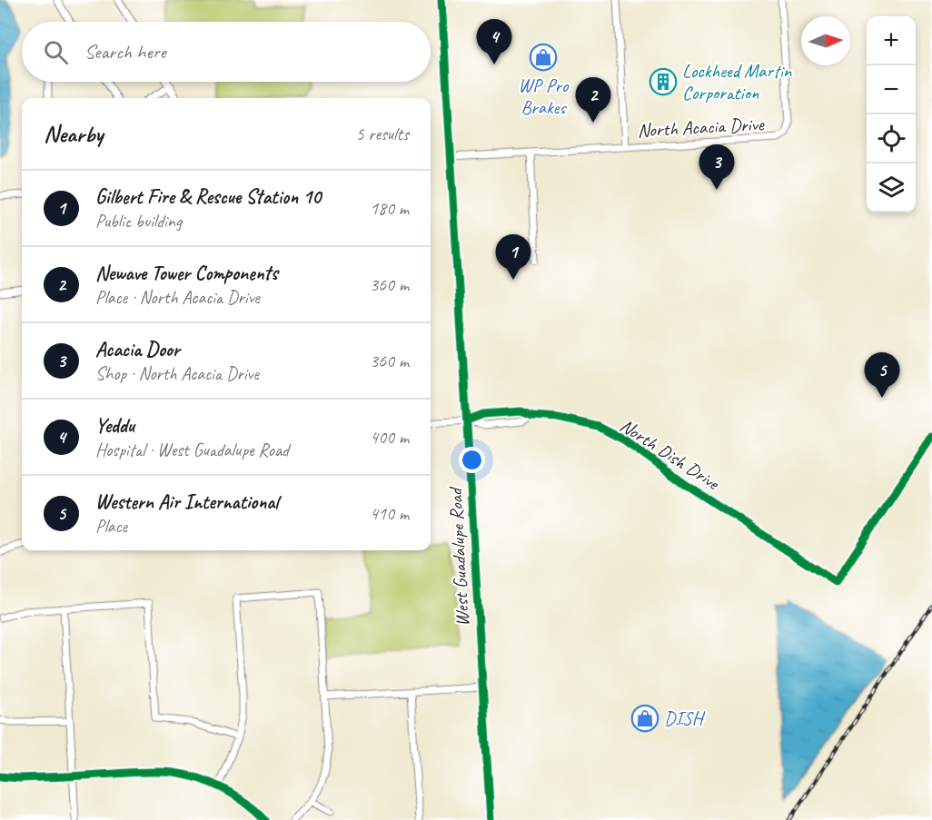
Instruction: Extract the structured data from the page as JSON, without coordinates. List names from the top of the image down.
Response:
{
  "streets": {
    "main road": ["West Guadalupe Road"],
    "street": ["North Acacia Drive", "North Dish Drive"]
  },
  "crossings": [
    ["North Acacia Drive", "West Guadalupe Road"],
    ["North Dish Drive", "West Guadalupe Road"]
  ],
  "places": {
    "shop": ["WP Pro Brakes", "DISH"],
    "building": ["Lockheed Martin Corporation"]
  },
  "north": "right",
  "page": {
    "map_buttons": ["+", "−"],
    "pins": [
      "4",
      "2",
      "3",
      "1",
      "5"
    ],
    "search": "Search here",
    "heading": ["Nearby", "5 results"],
    "list": [
      {
        "mark": "1",
        "name": "Gilbert Fire & Rescue Station 10",
        "note": "Public building",
        "value": "180 m"
      },
      {
        "mark": "2",
        "name": "Newave Tower Components",
        "note": "Place · North Acacia Drive",
        "value": "360 m"
      },
      {
        "mark": "3",
        "name": "Acacia Door",
        "note": "Shop · North Acacia Drive",
        "value": "360 m"
      },
      {
        "mark": "4",
        "name": "Yeddu",
        "note": "Hospital · West Guadalupe Road",
        "value": "400 m"
      },
      {
        "mark": "5",
        "name": "Western Air International",
        "note": "Place",
        "value": "410 m"
      }
    ]
  }
}
